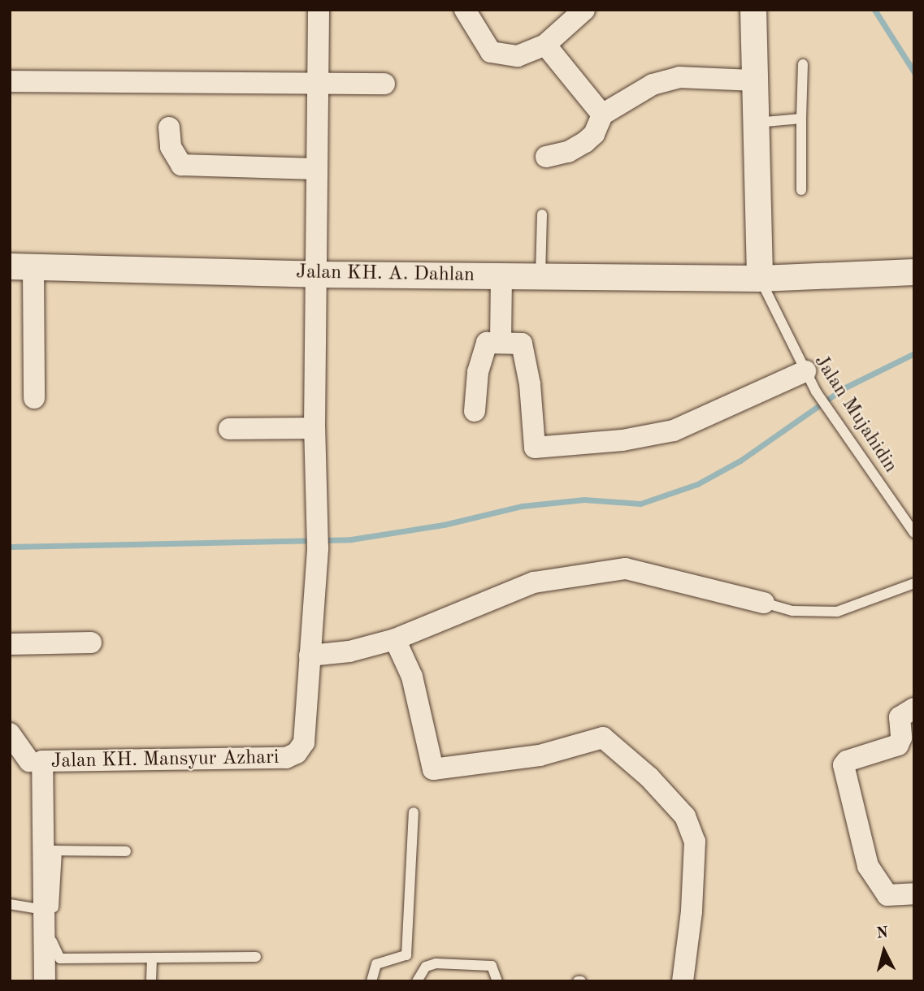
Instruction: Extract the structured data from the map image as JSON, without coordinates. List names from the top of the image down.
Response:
{
  "streets": {
    "street": ["Jalan KH. A. Dahlan", "Jalan KH. Mansyur Azhari"],
    "lane": ["Jalan Mujahidin"]
  },
  "crossings": [
    ["Jalan KH. A. Dahlan", "Jalan Mujahidin"],
    ["Jalan KH. A. Dahlan", "Jalan KH. Mansyur Azhari"]
  ],
  "north": "top"
}
